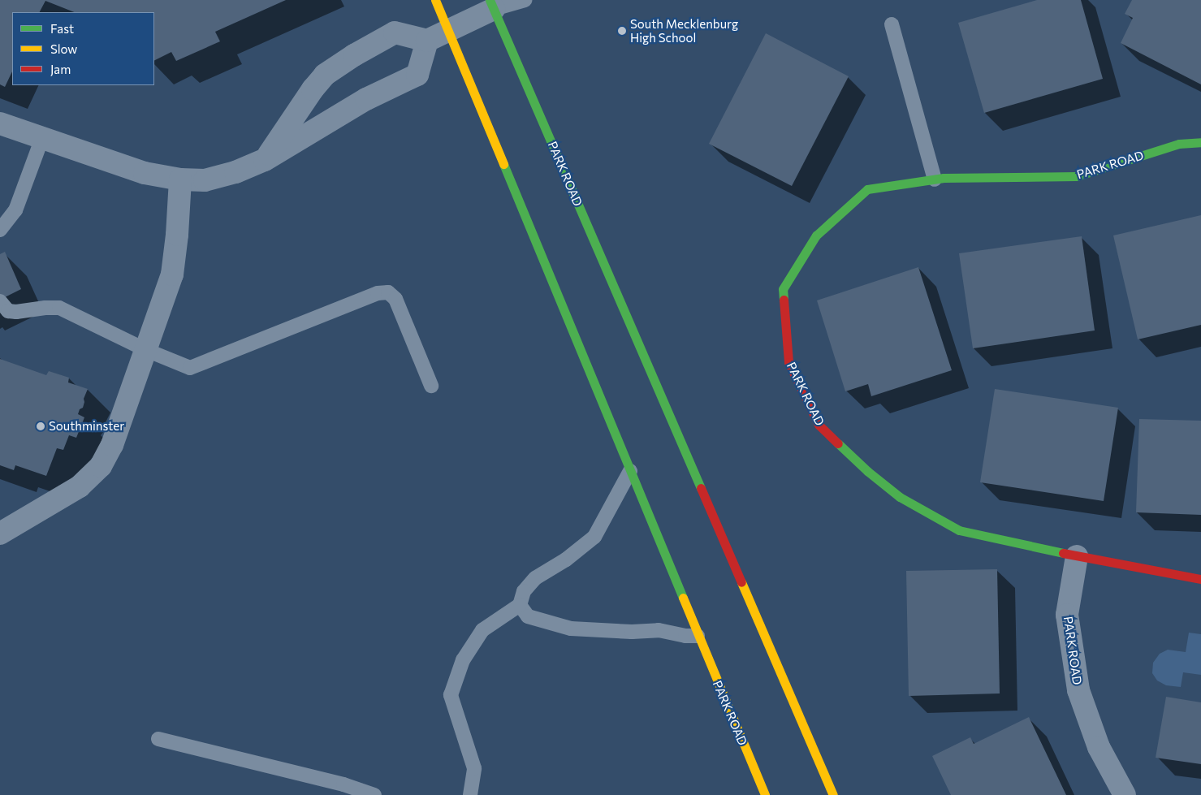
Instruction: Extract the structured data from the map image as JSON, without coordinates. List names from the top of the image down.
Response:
{
  "streets": {
    "main road": ["PARK ROAD"]
  },
  "places": ["South Mecklenburg High School", "Southminster"],
  "legend": ["Fast", "Slow", "Jam"]
}
